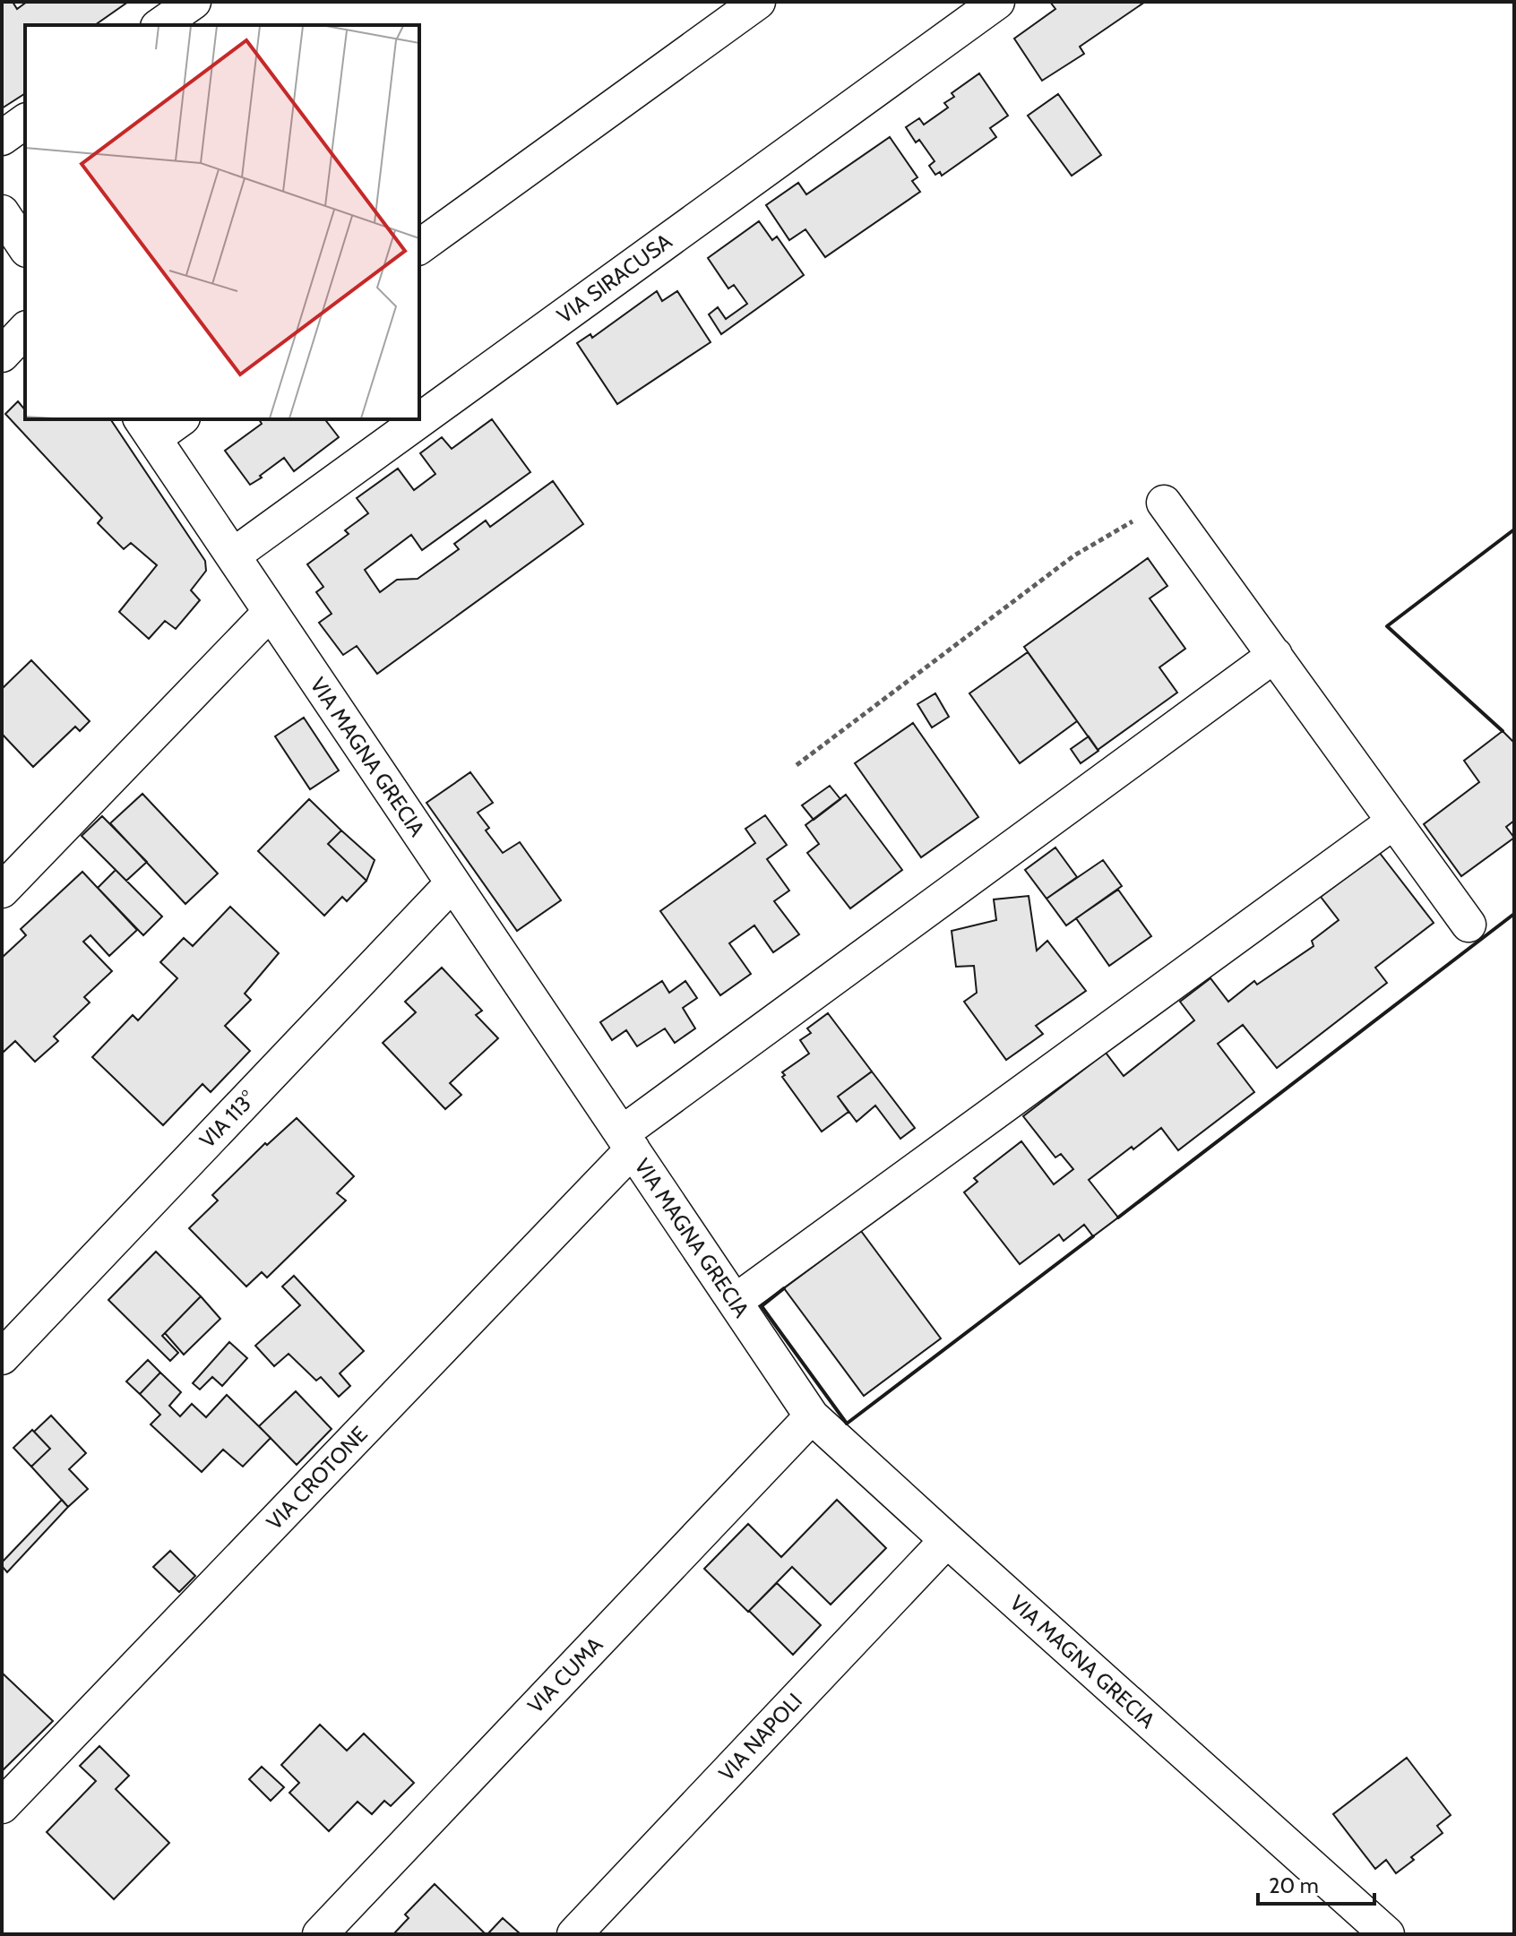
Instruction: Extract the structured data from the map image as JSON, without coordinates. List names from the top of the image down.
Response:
{
  "streets": {
    "street": [
      "VIA SIRACUSA",
      "VIA MAGNA GRECIA",
      "VIA 113°",
      "VIA CROTONE",
      "VIA CUMA",
      "VIA NAPOLI"
    ]
  },
  "crossings": [
    ["VIA SIRACUSA", "VIA MAGNA GRECIA"],
    ["VIA MAGNA GRECIA", "VIA 113°"],
    ["VIA MAGNA GRECIA", "VIA CROTONE"],
    ["VIA MAGNA GRECIA", "VIA CUMA"],
    ["VIA MAGNA GRECIA", "VIA NAPOLI"]
  ],
  "scale_bar": "20 m"
}
